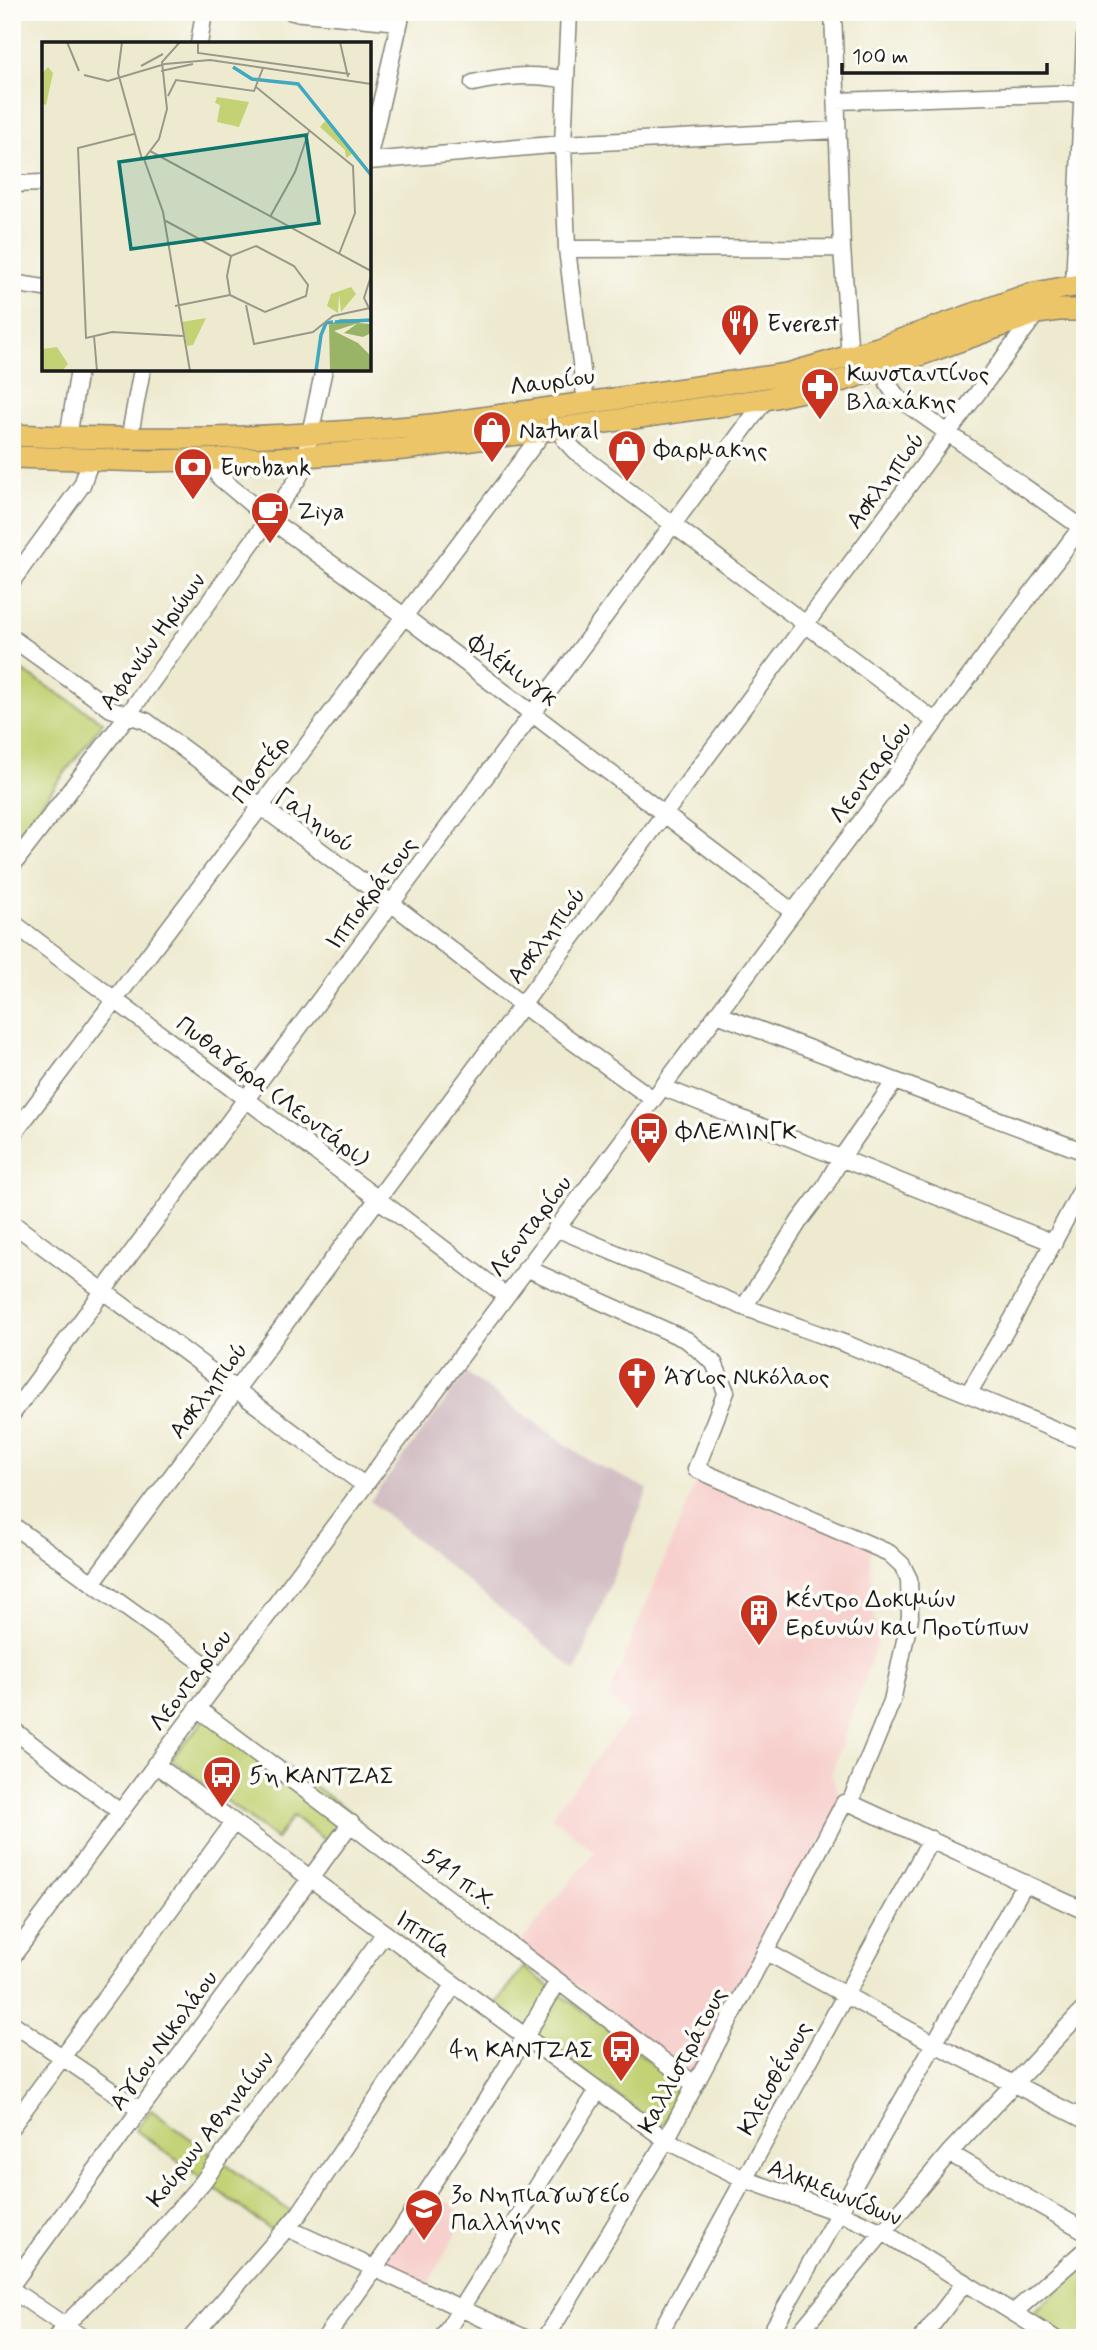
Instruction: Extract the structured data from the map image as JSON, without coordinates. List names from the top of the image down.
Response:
{
  "streets": {
    "main road": ["Λαυρίου"],
    "street": [
      "Ασκληπιού",
      "Αφανών Ηρώων",
      "Φλέμινγκ",
      "Παστέρ",
      "Λεονταρίου",
      "Γαληνού",
      "Ιπποκράτους",
      "Πυθαγόρα (Λεοντάρι)",
      "541 π.Χ.",
      "Ιππία",
      "Αγίου Νικολάου",
      "Καλλιστράτους",
      "Κλεισθένους",
      "Κούρων Αθηναίων",
      "Αλκμεωνίδων"
    ]
  },
  "crossings": [
    ["Λαυρίου", "Ασκληπιού"],
    ["Λαυρίου", "Αφανών Ηρώων"],
    ["Λαυρίου", "Φλέμινγκ"],
    ["Λαυρίου", "Παστέρ"],
    ["Λαυρίου", "Ιπποκράτους"],
    ["Ασκληπιού", "Φλέμινγκ"],
    ["Ασκληπιού", "Γαληνού"],
    ["Ασκληπιού", "Πυθαγόρα (Λεοντάρι)"],
    ["Αφανών Ηρώων", "Φλέμινγκ"],
    ["Αφανών Ηρώων", "Γαληνού"],
    ["Φλέμινγκ", "Παστέρ"],
    ["Φλέμινγκ", "Λεονταρίου"],
    ["Φλέμινγκ", "Ιπποκράτους"],
    ["Παστέρ", "Γαληνού"],
    ["Παστέρ", "Πυθαγόρα (Λεοντάρι)"],
    ["Λεονταρίου", "Γαληνού"],
    ["Λεονταρίου", "Πυθαγόρα (Λεοντάρι)"],
    ["Λεονταρίου", "541 π.Χ."],
    ["Λεονταρίου", "Ιππία"],
    ["Λεονταρίου", "Καλλιστράτους"],
    ["Γαληνού", "Ιπποκράτους"],
    ["Ιπποκράτους", "Πυθαγόρα (Λεοντάρι)"],
    ["541 π.Χ.", "Αγίου Νικολάου"],
    ["541 π.Χ.", "Καλλιστράτους"],
    ["Ιππία", "Αγίου Νικολάου"],
    ["Ιππία", "Καλλιστράτους"],
    ["Ιππία", "Κούρων Αθηναίων"],
    ["Ιππία", "Αλκμεωνίδων"],
    ["Καλλιστράτους", "Αλκμεωνίδων"],
    ["Κλεισθένους", "Αλκμεωνίδων"]
  ],
  "places": {
    "restaurant": ["Everest"],
    "pharmacy": ["Κωνσταντίνος Βλαχάκης"],
    "shop": ["Natural", "Φαρμακης"],
    "bank": ["Eurobank"],
    "cafe": ["Ziya"],
    "bus stop": ["ΦΛΕΜΙΝΓΚ", "5η ΚΑΝΤΖΑΣ", "4η ΚΑΝΤΖΑΣ"],
    "church": ["Άγιος Νικόλαος"],
    "building": ["Κέντρο Δοκιμών Ερευνών και Προτύπων"],
    "school or university": ["3ο Νηπιαγωγείο Παλλήνης"]
  },
  "scale_bar": "100 m"
}
